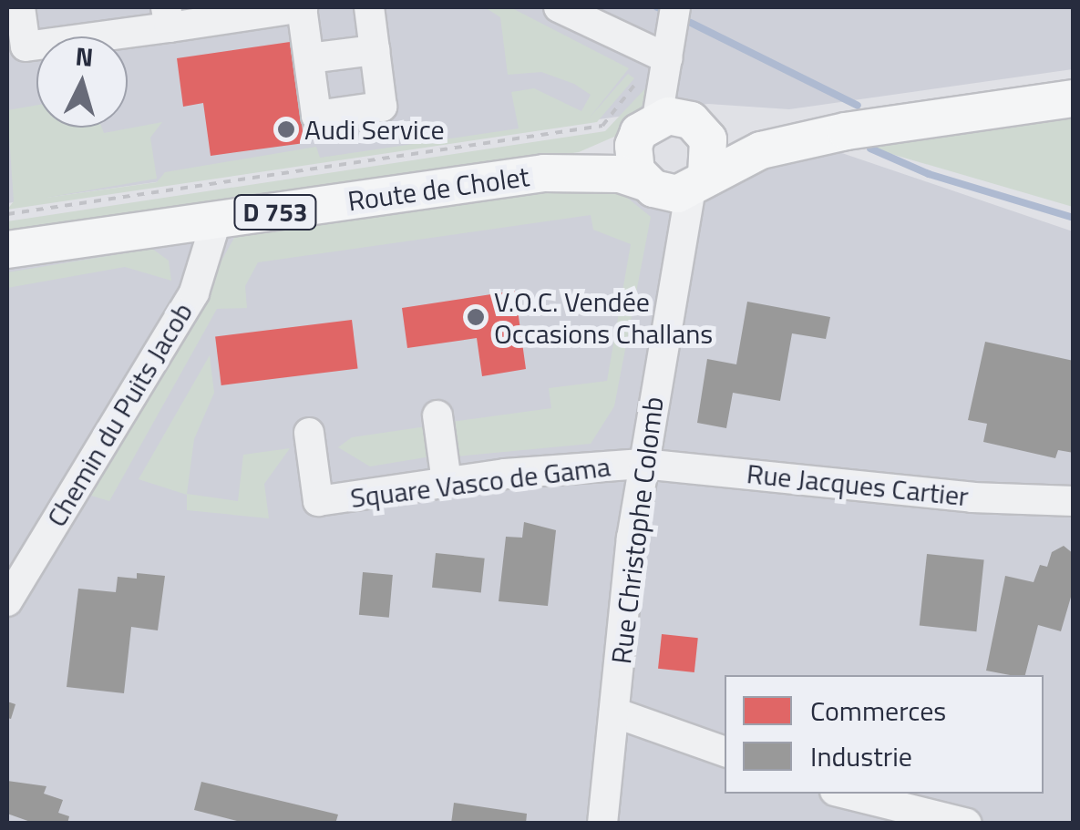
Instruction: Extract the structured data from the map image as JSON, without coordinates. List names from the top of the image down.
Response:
{
  "streets": {
    "main road": ["Route de Cholet", "D 753"],
    "street": [
      "Chemin du Puits Jacob",
      "Square Vasco de Gama",
      "Rue Jacques Cartier",
      "Rue Christophe Colomb"
    ]
  },
  "crossings": [
    ["Route de Cholet", "Chemin du Puits Jacob"],
    ["Route de Cholet", "Rue Christophe Colomb"],
    ["Square Vasco de Gama", "Rue Jacques Cartier"],
    ["Square Vasco de Gama", "Rue Christophe Colomb"],
    ["Rue Jacques Cartier", "Rue Christophe Colomb"]
  ],
  "places": ["Audi Service", "V.O.C. Vendée Occasions Challans"],
  "legend": ["Commerces", "Industrie"],
  "north": "top"
}
